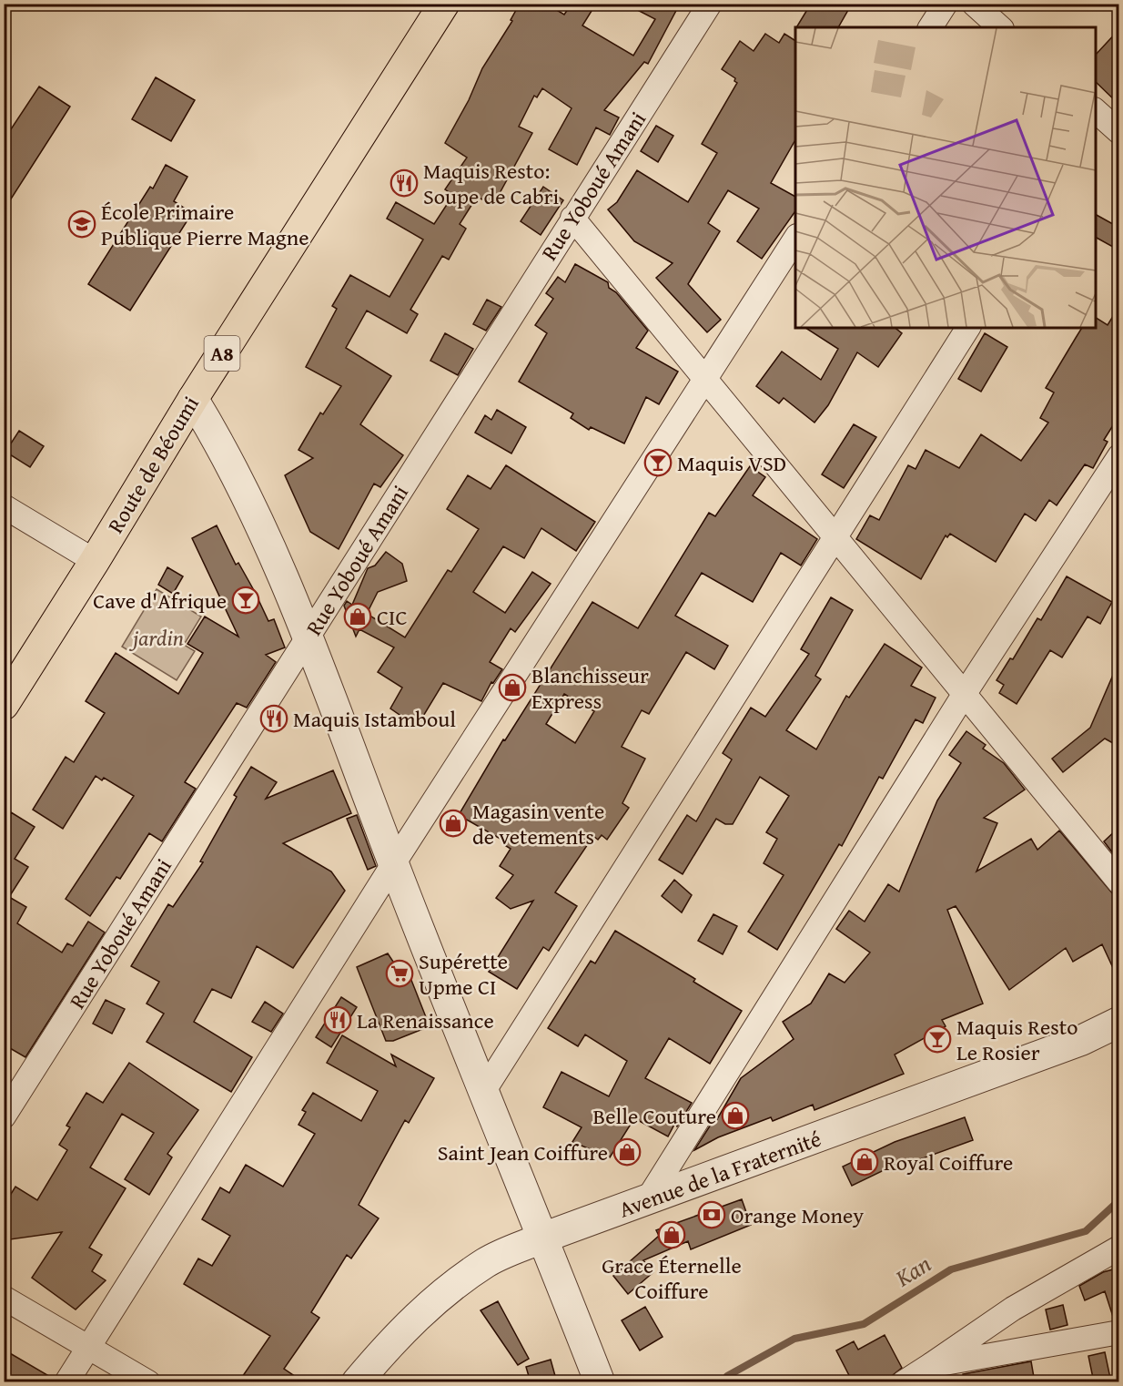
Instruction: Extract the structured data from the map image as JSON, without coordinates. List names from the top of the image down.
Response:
{
  "streets": {
    "main road": ["A8", "Route de Béoumi"],
    "street": ["Rue Yoboué Amani", "Avenue de la Fraternité"]
  },
  "water": ["Kan"],
  "parks": ["jardin"],
  "places": {
    "restaurant": ["Maquis Resto: Soupe de Cabri", "Maquis Istamboul", "La Renaissance"],
    "school or university": ["École Primaire Publique Pierre Magne"],
    "bar": ["Maquis VSD", "Cave d'Afrique", "Maquis Resto Le Rosier"],
    "shop": [
      "CIC",
      "Blanchisseur Express",
      "Magasin vente de vetements",
      "Belle Couture",
      "Saint Jean Coiffure",
      "Royal Coiffure",
      "Grace Éternelle Coiffure"
    ],
    "supermarket": ["Supérette Upme CI"],
    "bank": ["Orange Money"]
  }
}
